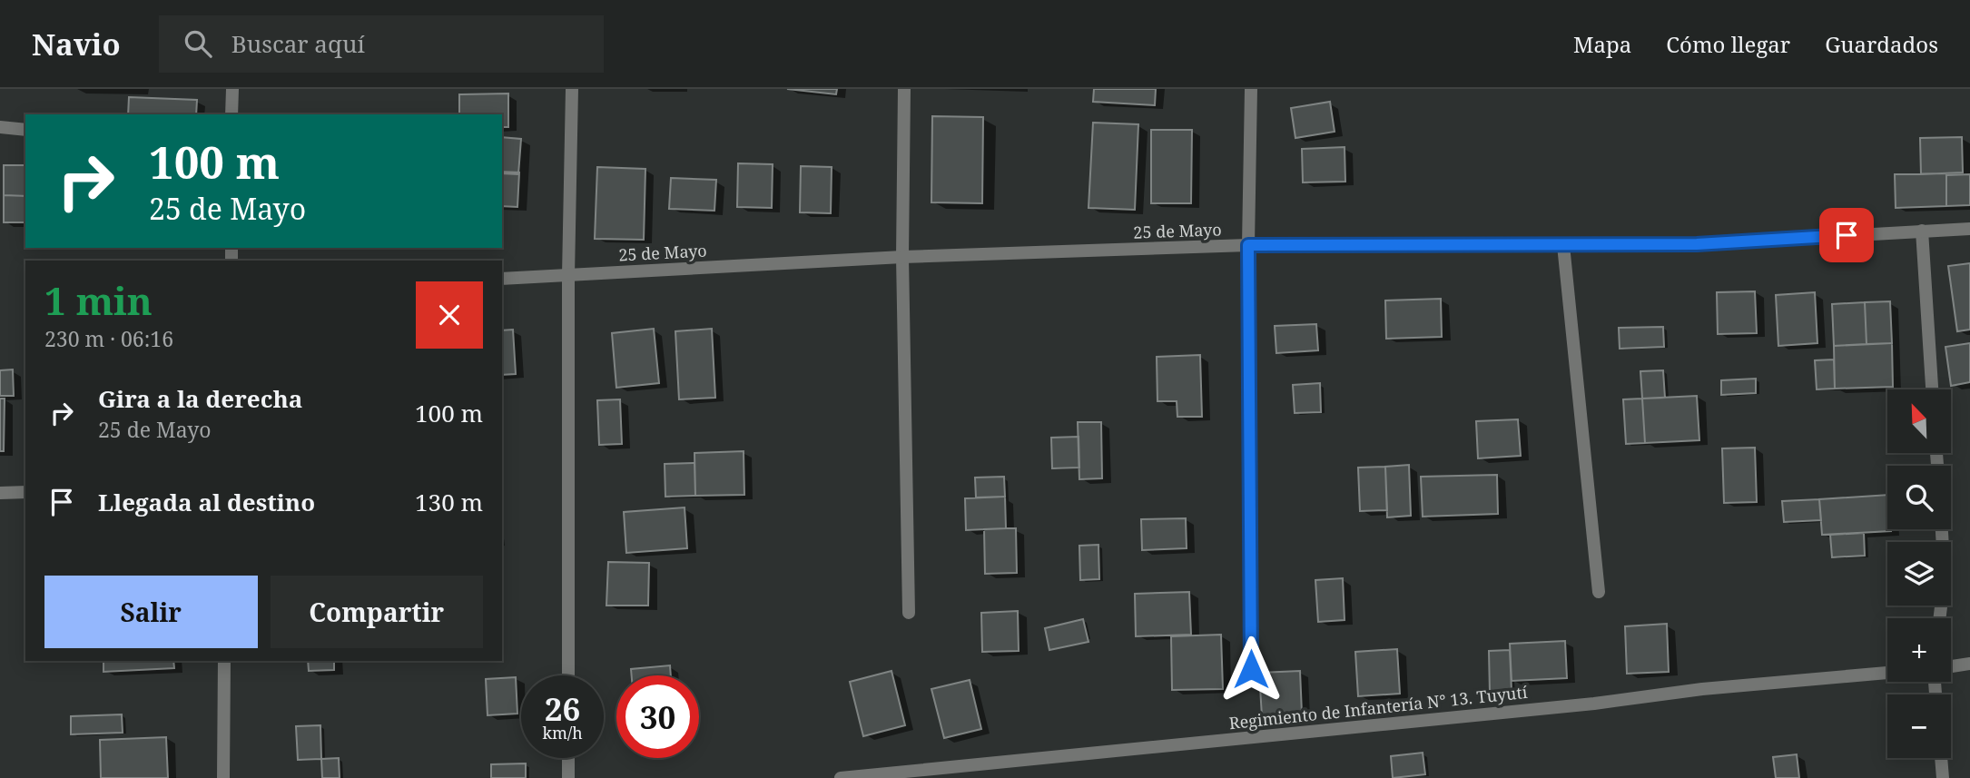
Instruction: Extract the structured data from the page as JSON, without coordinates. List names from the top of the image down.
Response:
{
  "streets": {
    "street": ["25 de Mayo", "Regimiento de Infantería N° 13. Tuyutí"]
  },
  "north": "top left",
  "page": {
    "header": "Navio",
    "search": "Buscar aquí",
    "nav": ["Mapa", "Cómo llegar", "Guardados"],
    "turn": ["100 m", "25 de Mayo"],
    "heading": ["1 min", "230 m · 06:16"],
    "list": [
      {
        "name": "Gira a la derecha",
        "note": "25 de Mayo",
        "value": "100 m"
      },
      {
        "name": "Llegada al destino",
        "value": "130 m"
      }
    ],
    "map_buttons": ["+", "−"],
    "buttons": ["Salir", "Compartir"],
    "speed": "26 km/h",
    "limit": "30"
  }
}
